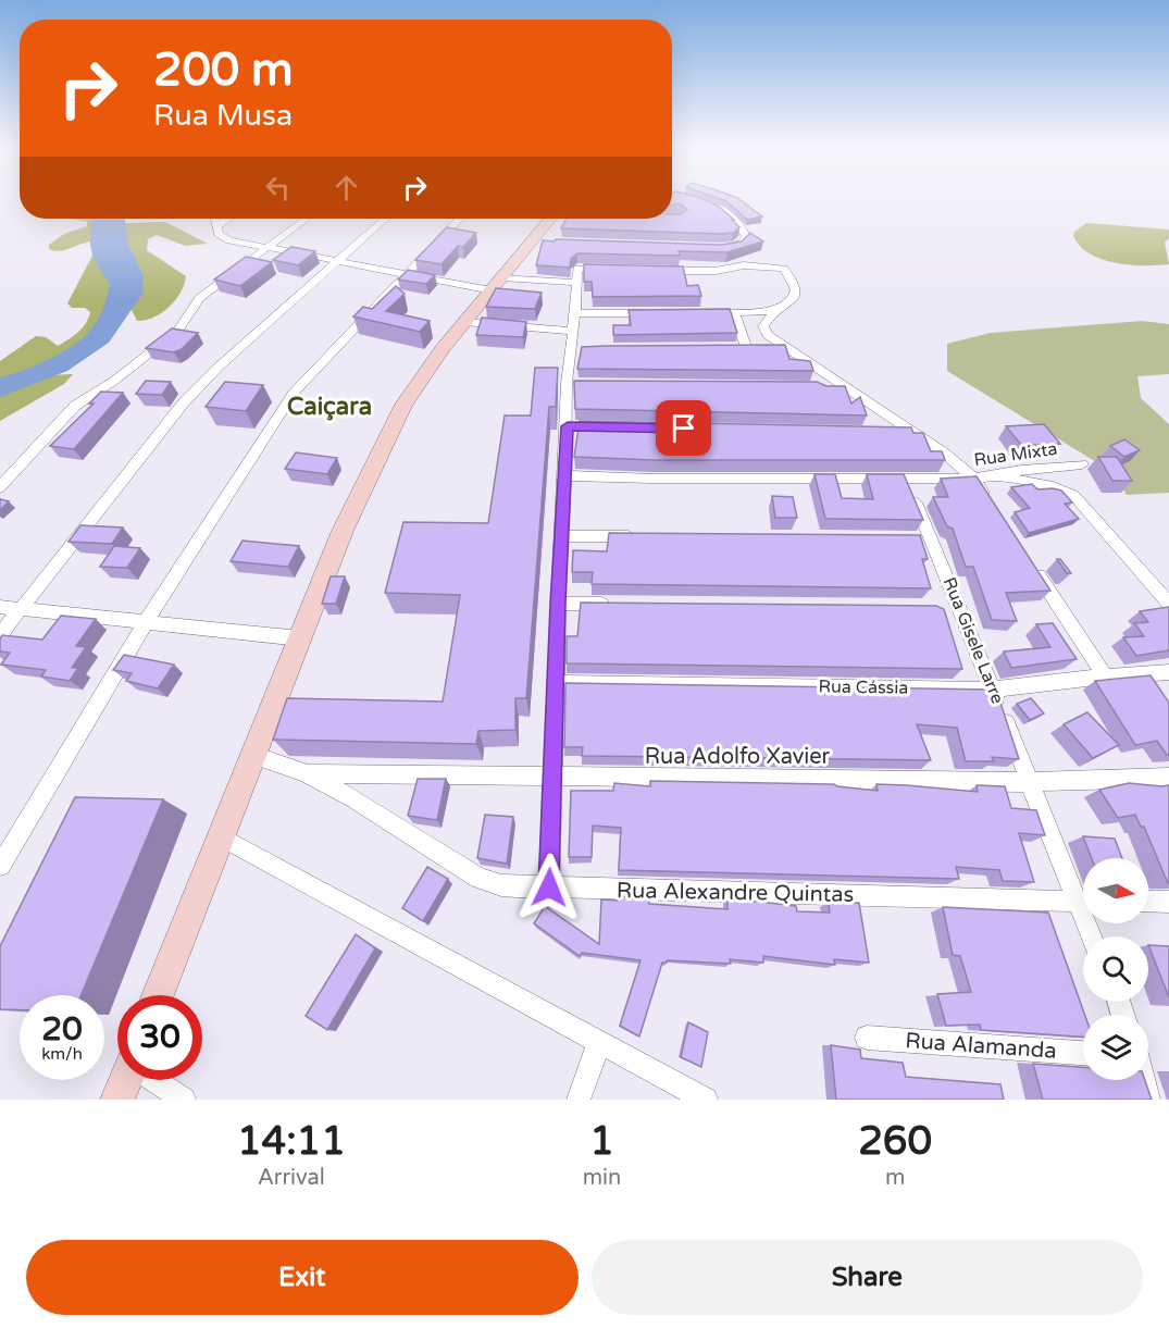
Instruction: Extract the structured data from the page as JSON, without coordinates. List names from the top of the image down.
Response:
{
  "streets": {
    "street": [
      "Rua Mixta",
      "Rua Gisele Larre",
      "Rua Cássia",
      "Rua Adolfo Xavier",
      "Rua Alexandre Quintas",
      "Rua Alamanda"
    ]
  },
  "crossings": [
    ["Rua Mixta", "Rua Gisele Larre"],
    ["Rua Gisele Larre", "Rua Cássia"],
    ["Rua Gisele Larre", "Rua Adolfo Xavier"],
    ["Rua Adolfo Xavier", "Rua Alexandre Quintas"]
  ],
  "districts": ["Caiçara"],
  "north": "right",
  "page": {
    "turn": ["200 m", "Rua Musa"],
    "speed": "20 km/h",
    "limit": "30",
    "eta": [
      "14:11",
      "Arrival",
      "1",
      "min",
      "260",
      "m"
    ],
    "buttons": ["Exit", "Share"]
  }
}
